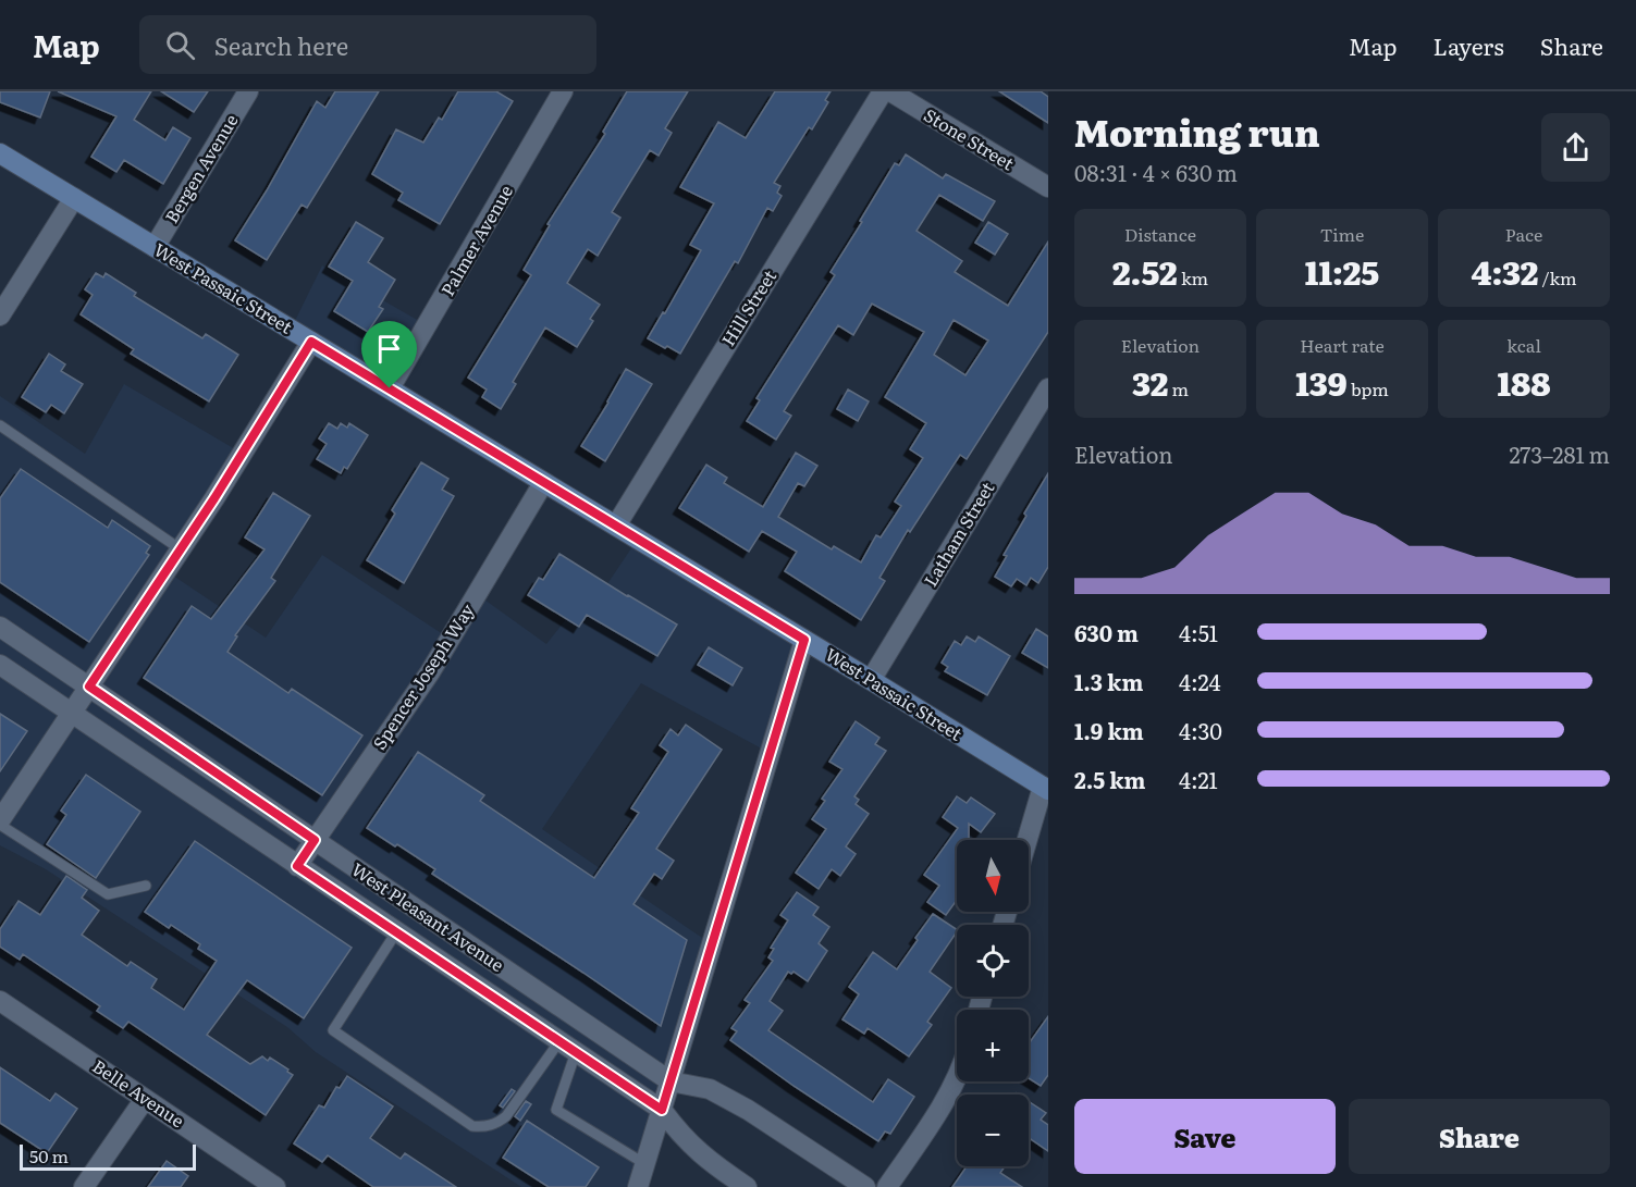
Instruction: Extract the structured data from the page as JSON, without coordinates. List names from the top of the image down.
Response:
{
  "streets": {
    "main road": ["West Passaic Street"],
    "street": [
      "Stone Street",
      "Bergen Avenue",
      "Palmer Avenue",
      "Hill Street",
      "Latham Street",
      "Spencer Joseph Way",
      "West Pleasant Avenue",
      "Belle Avenue"
    ]
  },
  "crossings": [
    ["Bergen Avenue", "West Passaic Street"],
    ["Palmer Avenue", "West Passaic Street"],
    ["West Passaic Street", "Hill Street"],
    ["West Passaic Street", "Latham Street"],
    ["West Passaic Street", "Spencer Joseph Way"],
    ["Spencer Joseph Way", "West Pleasant Avenue"]
  ],
  "scale_bar": "50 m",
  "north": "bottom",
  "page": {
    "header": "Map",
    "search": "Search here",
    "nav": ["Map", "Layers", "Share"],
    "heading": ["Morning run", "08:31 · 4 × 630 m"],
    "stats": [
      ["Distance", "2.52 km"],
      ["Time", "11:25"],
      ["Pace", "4:32 /km"],
      ["Elevation", "32 m"],
      ["Heart rate", "139 bpm"],
      ["kcal", "188"]
    ],
    "chart": ["Elevation", "273–281 m"],
    "list": [
      {
        "name": "630 m",
        "note": "4:51"
      },
      {
        "name": "1.3 km",
        "note": "4:24"
      },
      {
        "name": "1.9 km",
        "note": "4:30"
      },
      {
        "name": "2.5 km",
        "note": "4:21"
      }
    ],
    "map_buttons": ["+", "−"],
    "buttons": ["Save", "Share"],
    "scale": "50 m"
  }
}
